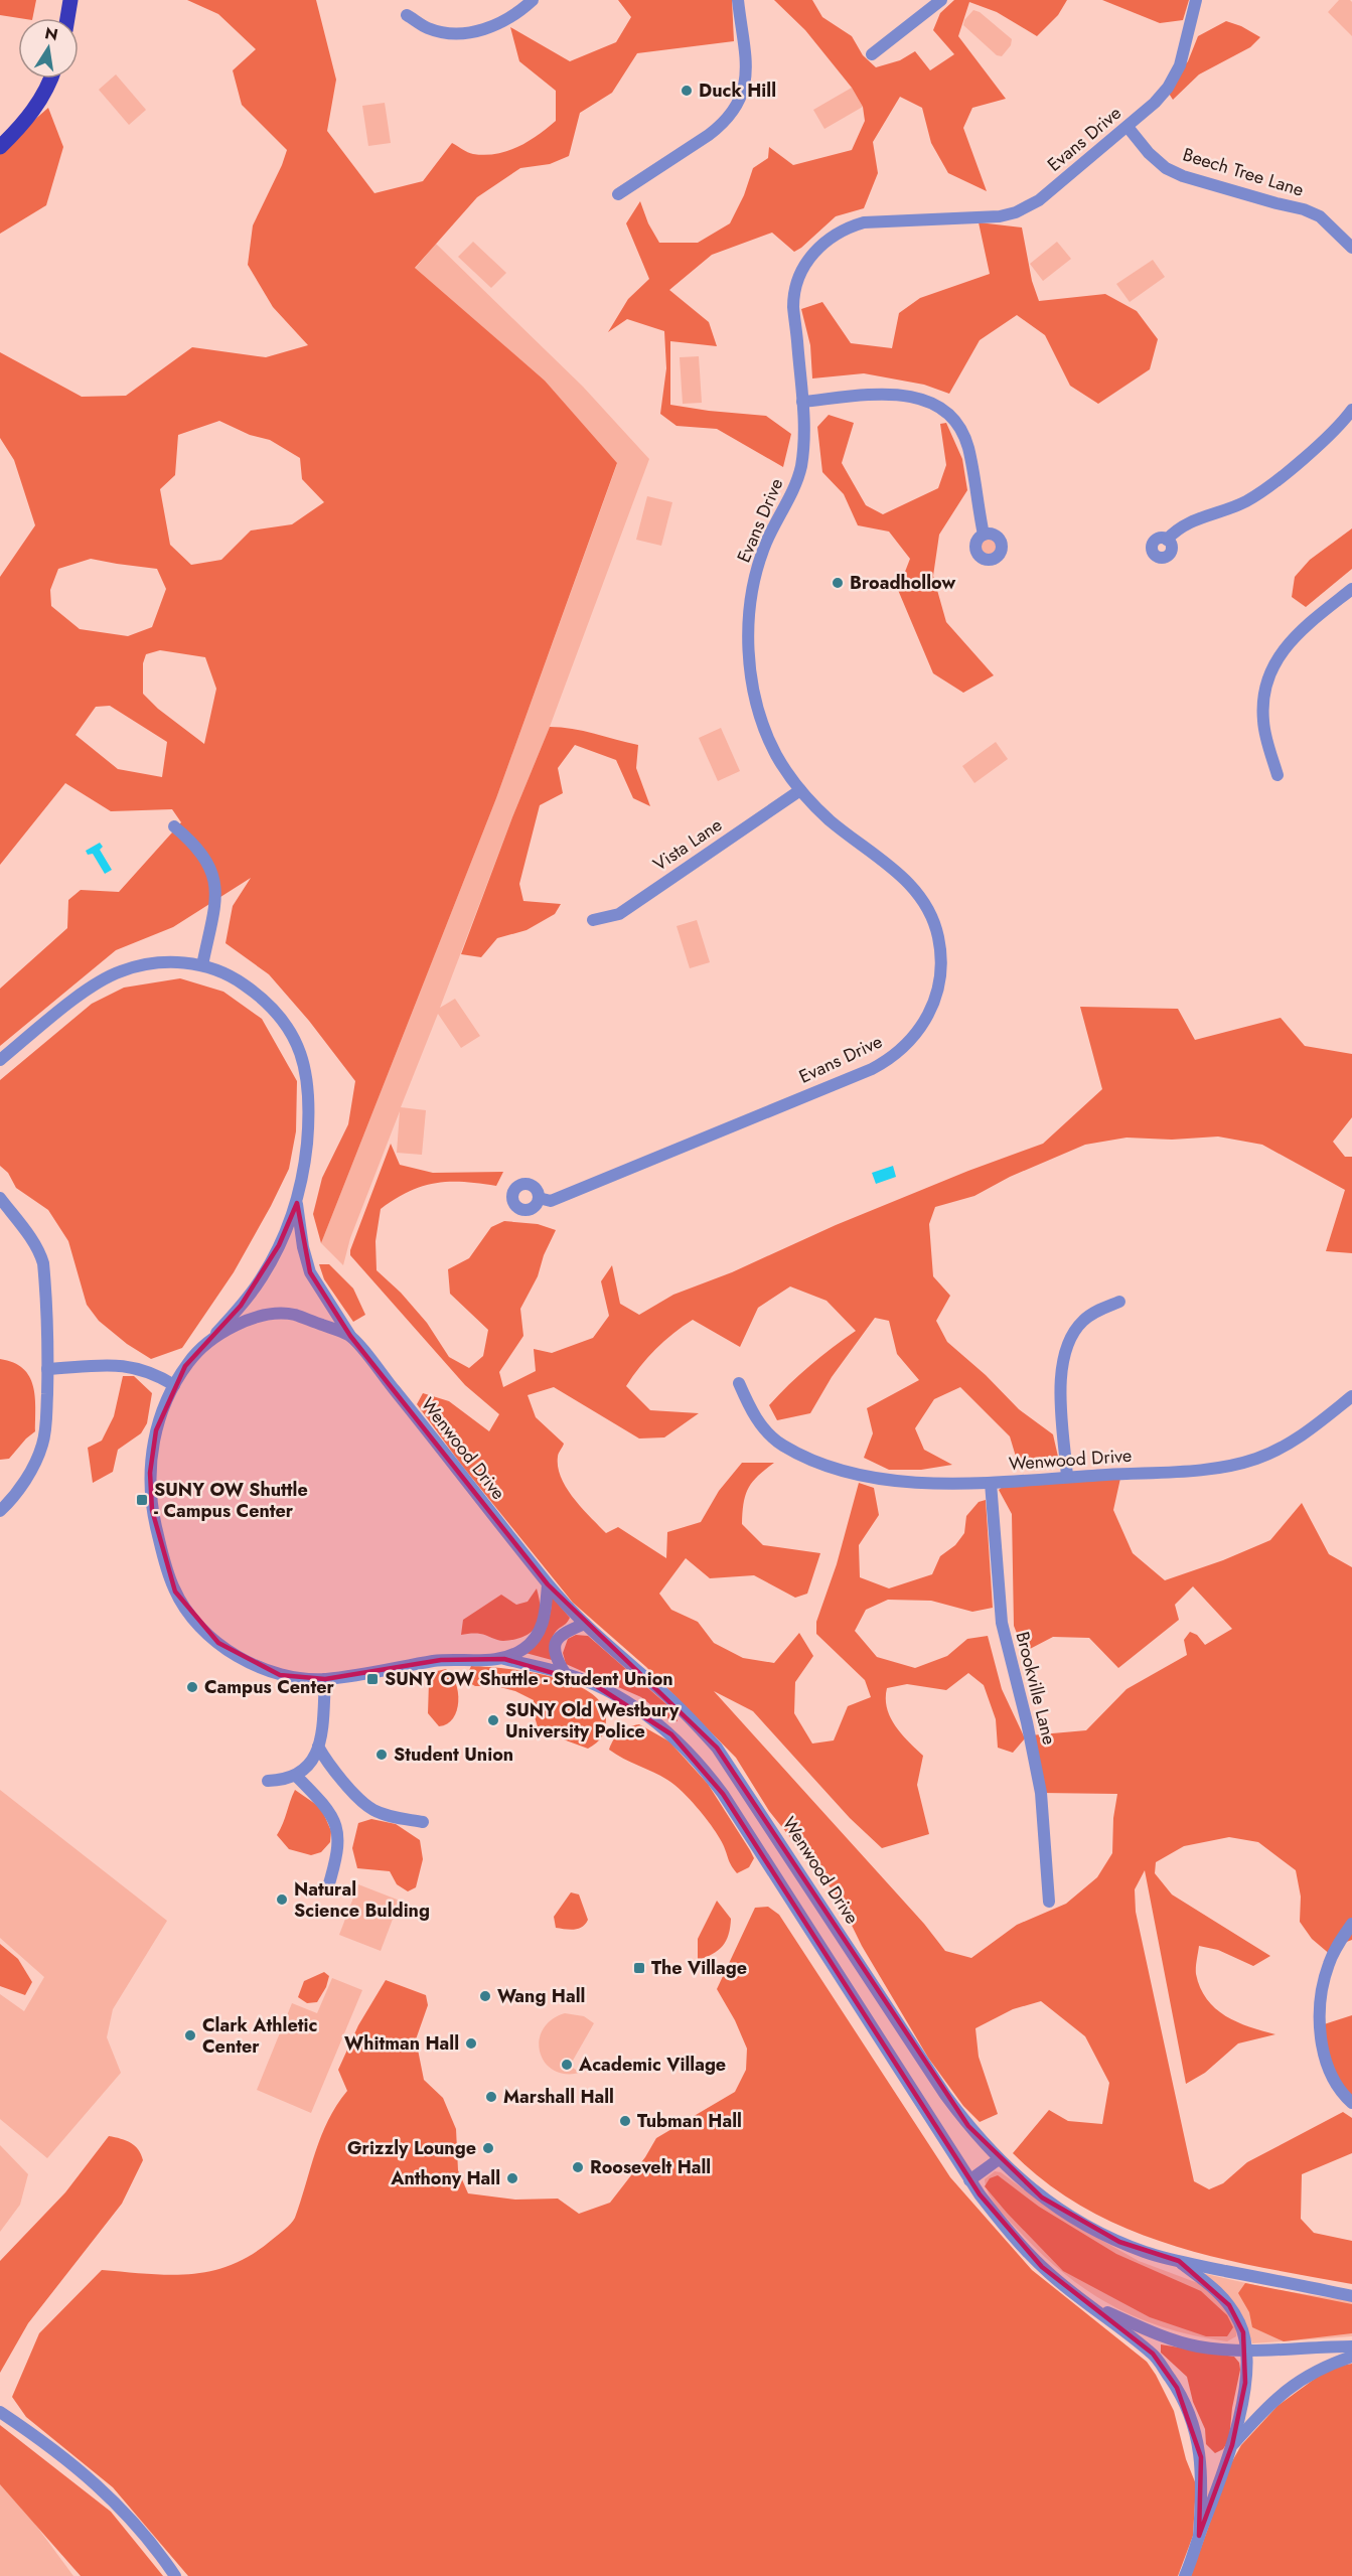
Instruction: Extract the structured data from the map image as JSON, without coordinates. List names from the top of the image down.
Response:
{
  "streets": {
    "street": [
      "Evans Drive",
      "Beech Tree Lane",
      "Vista Lane",
      "Wenwood Drive",
      "Brookville Lane"
    ]
  },
  "crossings": [
    ["Evans Drive", "Beech Tree Lane"],
    ["Evans Drive", "Vista Lane"],
    ["Wenwood Drive", "Brookville Lane"]
  ],
  "places": {
    "other": [
      "Duck Hill",
      "Broadhollow",
      "Campus Center",
      "SUNY Old Westbury University Police",
      "Student Union",
      "Natural Science Bulding",
      "Wang Hall",
      "Clark Athletic Center",
      "Whitman Hall",
      "Academic Village",
      "Marshall Hall",
      "Tubman Hall",
      "Grizzly Lounge",
      "Roosevelt Hall",
      "Anthony Hall"
    ],
    "transit": ["SUNY OW Shuttle - Campus Center", "SUNY OW Shuttle - Student Union", "The Village"]
  },
  "north": "top"
}
